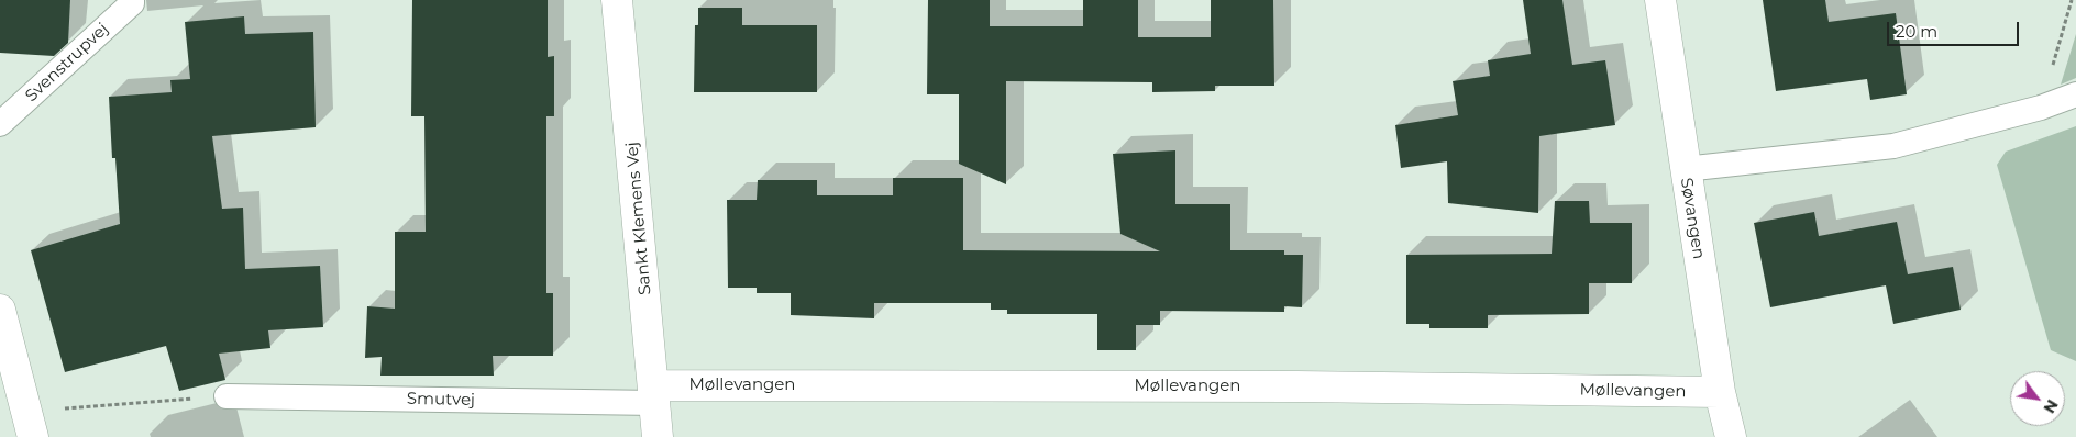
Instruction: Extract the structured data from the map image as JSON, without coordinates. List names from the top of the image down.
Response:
{
  "streets": {
    "street": ["Sankt Klemens Vej", "Søvangen", "Møllevangen"],
    "lane": ["Svenstrupvej", "Smutvej"]
  },
  "crossings": [
    ["Sankt Klemens Vej", "Møllevangen"],
    ["Sankt Klemens Vej", "Smutvej"],
    ["Søvangen", "Møllevangen"],
    ["Møllevangen", "Smutvej"]
  ],
  "scale_bar": "20 m",
  "north": "bottom right"
}
